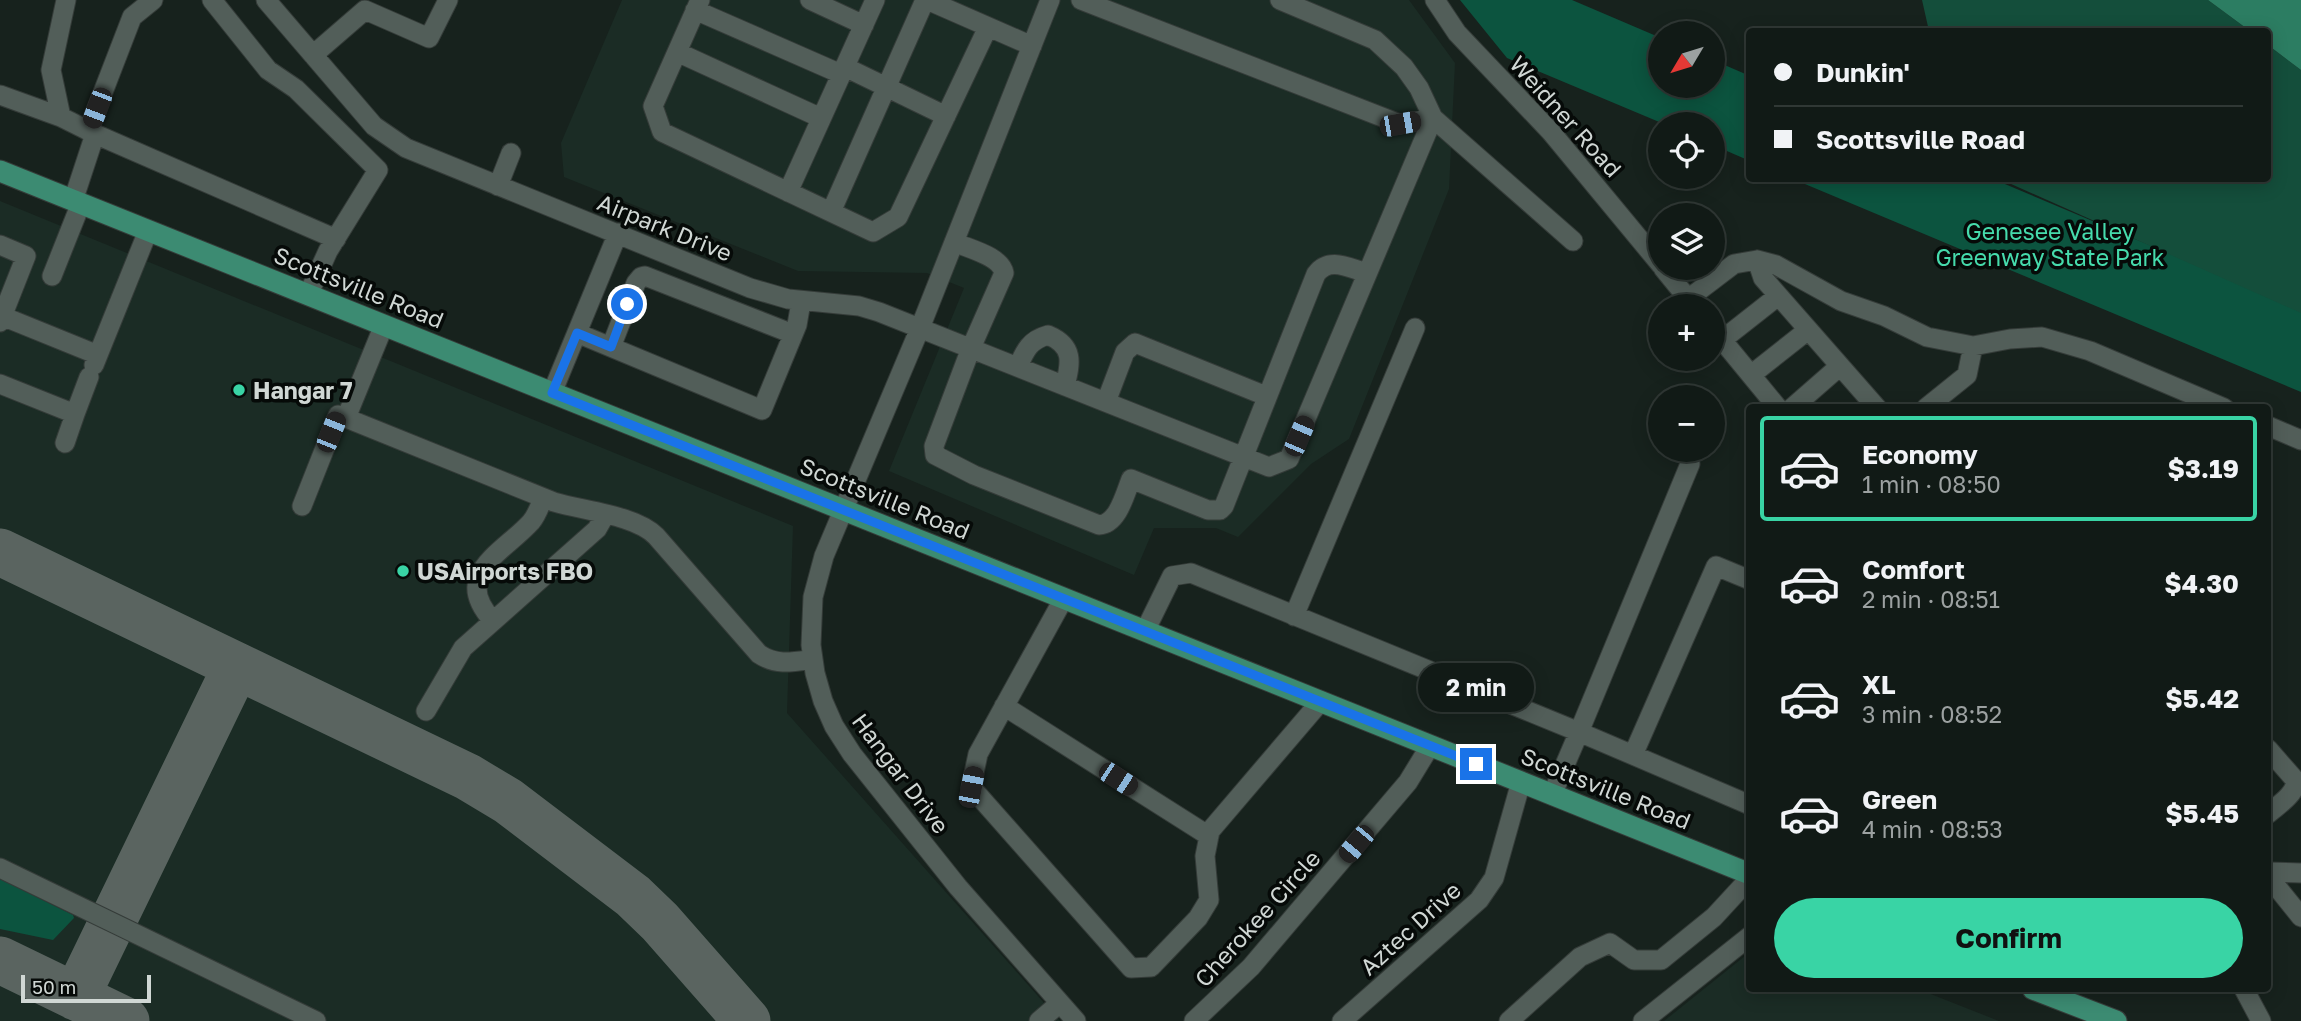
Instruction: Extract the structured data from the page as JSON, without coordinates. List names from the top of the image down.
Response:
{
  "streets": {
    "main road": ["Scottsville Road"],
    "street": [
      "Weidner Road",
      "Airpark Drive",
      "Hangar Drive",
      "Cherokee Circle",
      "Aztec Drive"
    ]
  },
  "crossings": [
    ["Scottsville Road", "Hangar Drive"],
    ["Scottsville Road", "Cherokee Circle"],
    ["Scottsville Road", "Aztec Drive"]
  ],
  "parks": ["Genesee Valley Greenway State Park"],
  "places": ["Hangar 7", "USAirports FBO"],
  "scale_bar": "50 m",
  "north": "bottom left",
  "page": {
    "map_buttons": ["+", "−"],
    "banner": ["Dunkin'", "Scottsville Road"],
    "list": [
      {
        "name": "Economy",
        "note": "1 min · 08:50",
        "value": "$3.19"
      },
      {
        "name": "Comfort",
        "note": "2 min · 08:51",
        "value": "$4.30"
      },
      {
        "name": "XL",
        "note": "3 min · 08:52",
        "value": "$5.42"
      },
      {
        "name": "Green",
        "note": "4 min · 08:53",
        "value": "$5.45"
      }
    ],
    "bubble": "2 min",
    "buttons": "Confirm",
    "scale": "50 m"
  }
}
